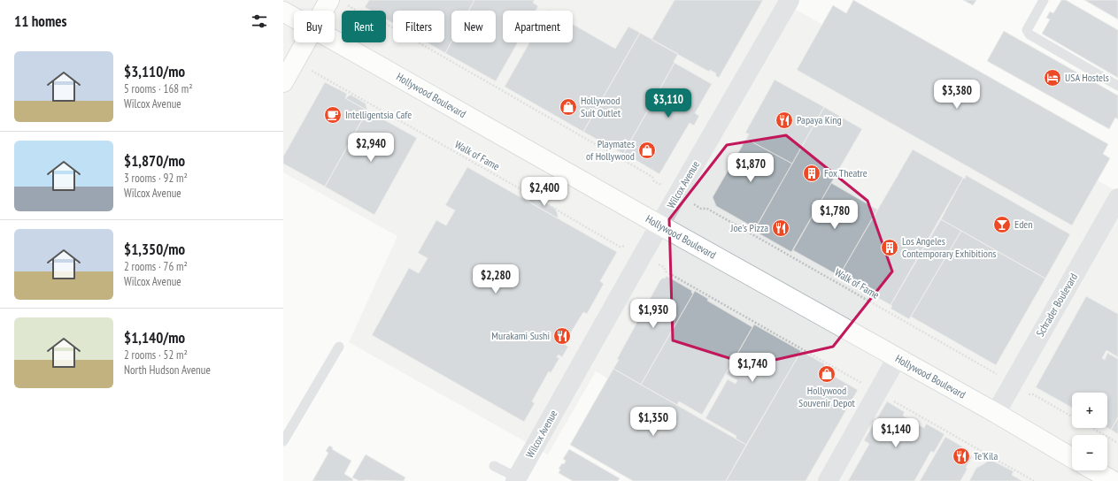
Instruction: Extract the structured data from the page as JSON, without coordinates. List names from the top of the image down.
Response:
{
  "streets": {
    "main road": ["Hollywood Boulevard"],
    "street": ["Wilcox Avenue", "Schrader Boulevard"],
    "path": ["Walk of Fame"]
  },
  "crossings": [
    ["Hollywood Boulevard", "Wilcox Avenue"],
    ["Hollywood Boulevard", "Schrader Boulevard"]
  ],
  "places": {
    "hotel": ["USA Hostels"],
    "shop": ["Hollywood Suit Outlet", "Playmates of Hollywood", "Hollywood Souvenir Depot"],
    "cafe": ["Intelligentsia Cafe"],
    "restaurant": [
      "Papaya King",
      "Joe's Pizza",
      "Murakami Sushi",
      "Te'Kila"
    ],
    "building": ["Fox Theatre", "Los Angeles Contemporary Exhibitions"],
    "bar": ["Eden"]
  },
  "page": {
    "heading": "11 homes",
    "chip": [
      "Buy",
      "Rent",
      "Filters",
      "New",
      "Apartment"
    ],
    "list": [
      {
        "name": "$3,110/mo",
        "note": "5 rooms · 168 m² · Wilcox Avenue"
      },
      {
        "name": "$1,870/mo",
        "note": "3 rooms · 92 m² · Wilcox Avenue"
      },
      {
        "name": "$1,350/mo",
        "note": "2 rooms · 76 m² · Wilcox Avenue"
      },
      {
        "name": "$1,140/mo",
        "note": "2 rooms · 52 m² · North Hudson Avenue"
      }
    ],
    "price": [
      "$3,380",
      "$3,110",
      "$2,940",
      "$1,870",
      "$2,400",
      "$1,780",
      "$2,280",
      "$1,930",
      "$1,740",
      "$1,350",
      "$1,140"
    ],
    "map_buttons": ["+", "−"]
  }
}
